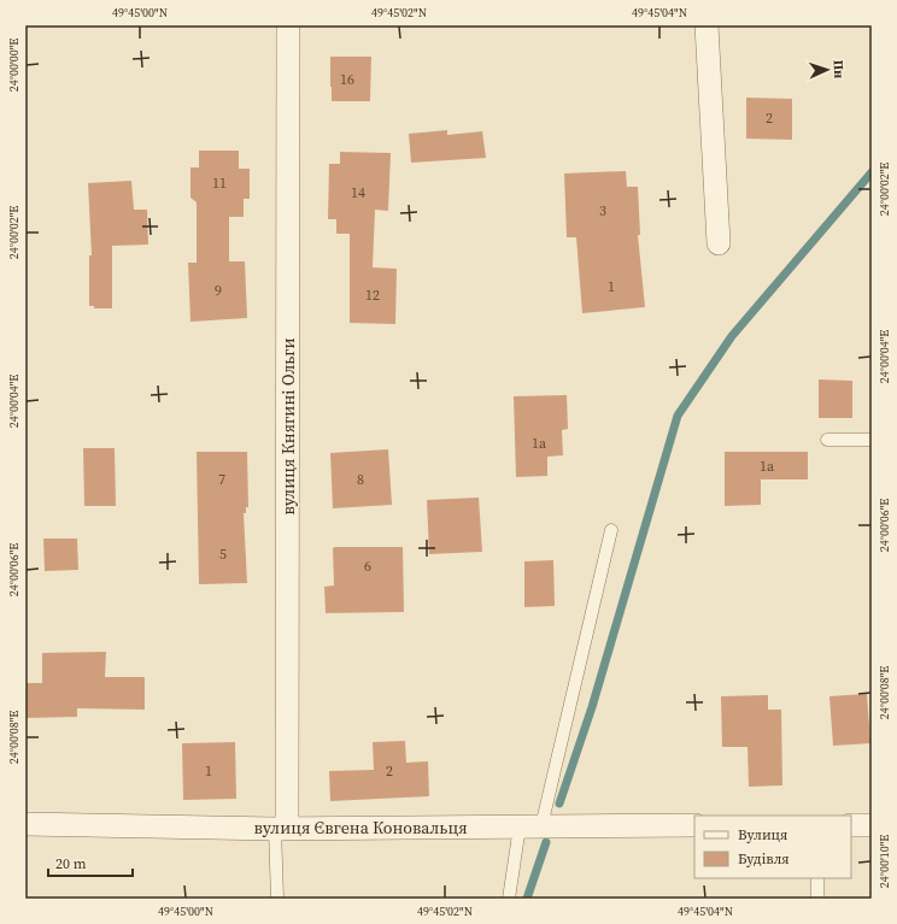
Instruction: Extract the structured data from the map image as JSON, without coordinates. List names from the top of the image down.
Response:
{
  "streets": {
    "street": ["вулиця Княгині Ольги", "вулиця Євгена Коновальця"]
  },
  "crossings": [
    ["вулиця Княгині Ольги", "вулиця Євгена Коновальця"]
  ],
  "house_numbers": [
    "16",
    "2",
    "11",
    "14",
    "3",
    "1",
    "9",
    "12",
    "1а",
    "1а",
    "7",
    "8",
    "5",
    "6",
    "1",
    "2"
  ],
  "legend": ["Вулиця", "Будівля"],
  "scale_bar": "20 m",
  "north": "right",
  "coordinates": [
    "49°45'00\"N",
    "49°45'02\"N",
    "49°45'04\"N",
    "24°00'00\"E",
    "24°00'02\"E",
    "24°00'04\"E",
    "24°00'06\"E",
    "24°00'08\"E",
    "24°00'10\"E"
  ]
}
